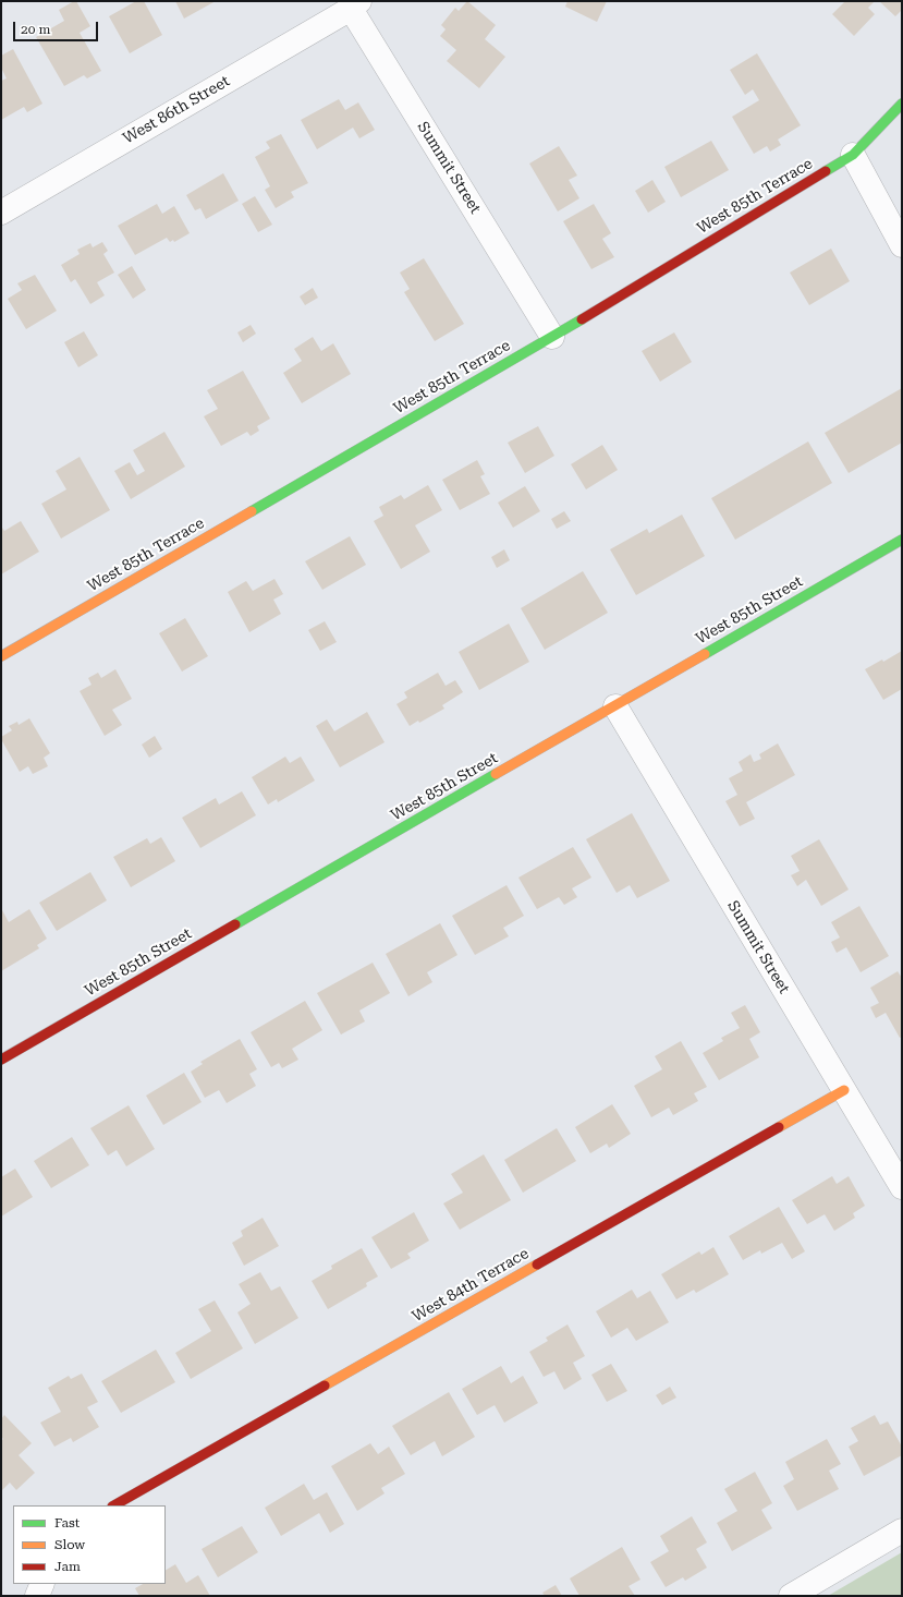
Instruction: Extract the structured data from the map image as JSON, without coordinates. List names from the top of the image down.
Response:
{
  "streets": {
    "street": [
      "West 86th Street",
      "Summit Street",
      "West 85th Terrace",
      "West 85th Street",
      "West 84th Terrace"
    ]
  },
  "crossings": [
    ["West 86th Street", "Summit Street"],
    ["Summit Street", "West 85th Terrace"],
    ["Summit Street", "West 85th Street"],
    ["Summit Street", "West 84th Terrace"]
  ],
  "legend": ["Fast", "Slow", "Jam"],
  "scale_bar": "20 m"
}
